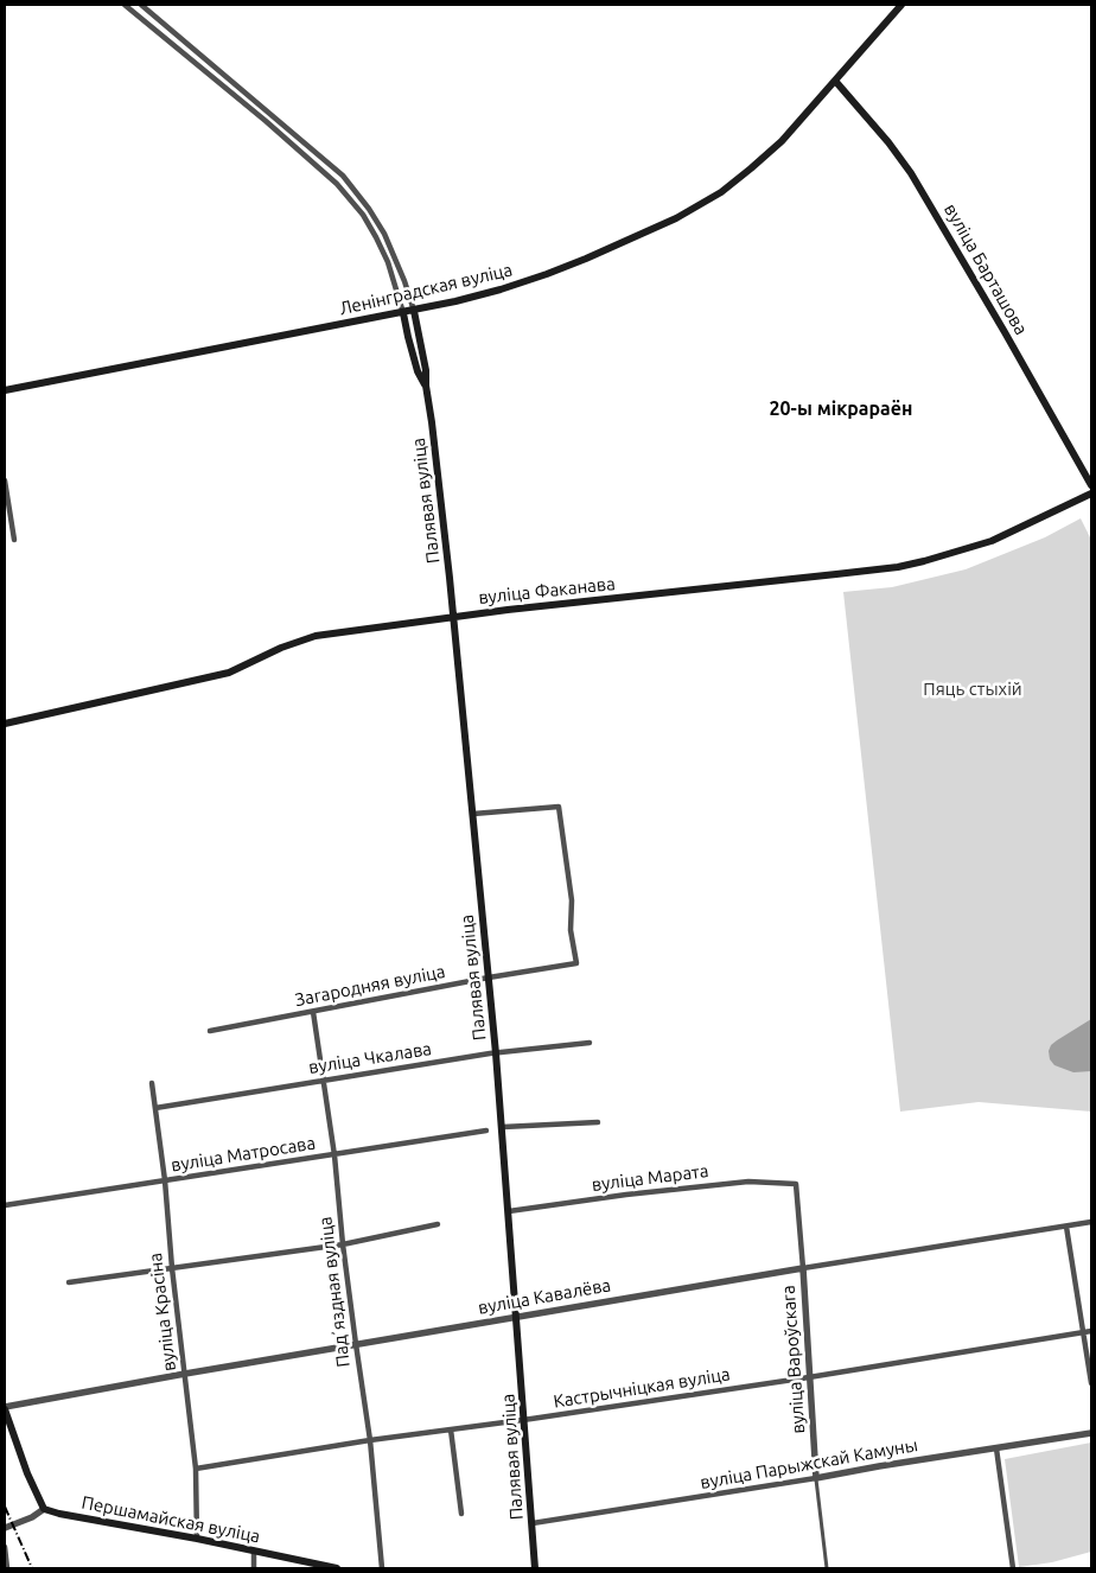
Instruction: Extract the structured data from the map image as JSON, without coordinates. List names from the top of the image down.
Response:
{
  "streets": {
    "main road": [
      "вуліца Барташова",
      "Ленінградская вуліца",
      "Палявая вуліца",
      "вуліца Факанава",
      "Першамайская вуліца"
    ],
    "street": [
      "Загародняя вуліца",
      "вуліца Чкалава",
      "вуліца Матросава",
      "вуліца Марата",
      "Падʼяздная вуліца",
      "вуліца Кавалёва",
      "вуліца Красіна",
      "вуліца Вароўскага",
      "Кастрычніцкая вуліца",
      "вуліца Парыжскай Камуны"
    ]
  },
  "crossings": [
    ["вуліца Барташова", "Ленінградская вуліца"],
    ["Ленінградская вуліца", "Палявая вуліца"],
    ["Палявая вуліца", "вуліца Факанава"],
    ["Палявая вуліца", "Загародняя вуліца"],
    ["Палявая вуліца", "вуліца Чкалава"],
    ["Палявая вуліца", "вуліца Марата"],
    ["Палявая вуліца", "вуліца Кавалёва"],
    ["Палявая вуліца", "Кастрычніцкая вуліца"],
    ["Палявая вуліца", "вуліца Парыжскай Камуны"],
    ["Загародняя вуліца", "Падʼяздная вуліца"],
    ["вуліца Чкалава", "Падʼяздная вуліца"],
    ["вуліца Чкалава", "вуліца Красіна"],
    ["вуліца Матросава", "Падʼяздная вуліца"],
    ["вуліца Матросава", "вуліца Красіна"],
    ["вуліца Марата", "вуліца Вароўскага"],
    ["Падʼяздная вуліца", "вуліца Кавалёва"],
    ["Падʼяздная вуліца", "Кастрычніцкая вуліца"],
    ["вуліца Кавалёва", "вуліца Красіна"],
    ["вуліца Кавалёва", "вуліца Вароўскага"],
    ["вуліца Красіна", "Кастрычніцкая вуліца"],
    ["вуліца Красіна", "Першамайская вуліца"],
    ["вуліца Вароўскага", "Кастрычніцкая вуліца"],
    ["вуліца Вароўскага", "вуліца Парыжскай Камуны"]
  ],
  "districts": ["20-ы мікрараён"],
  "parks": ["Пяць стыхій"]
}
